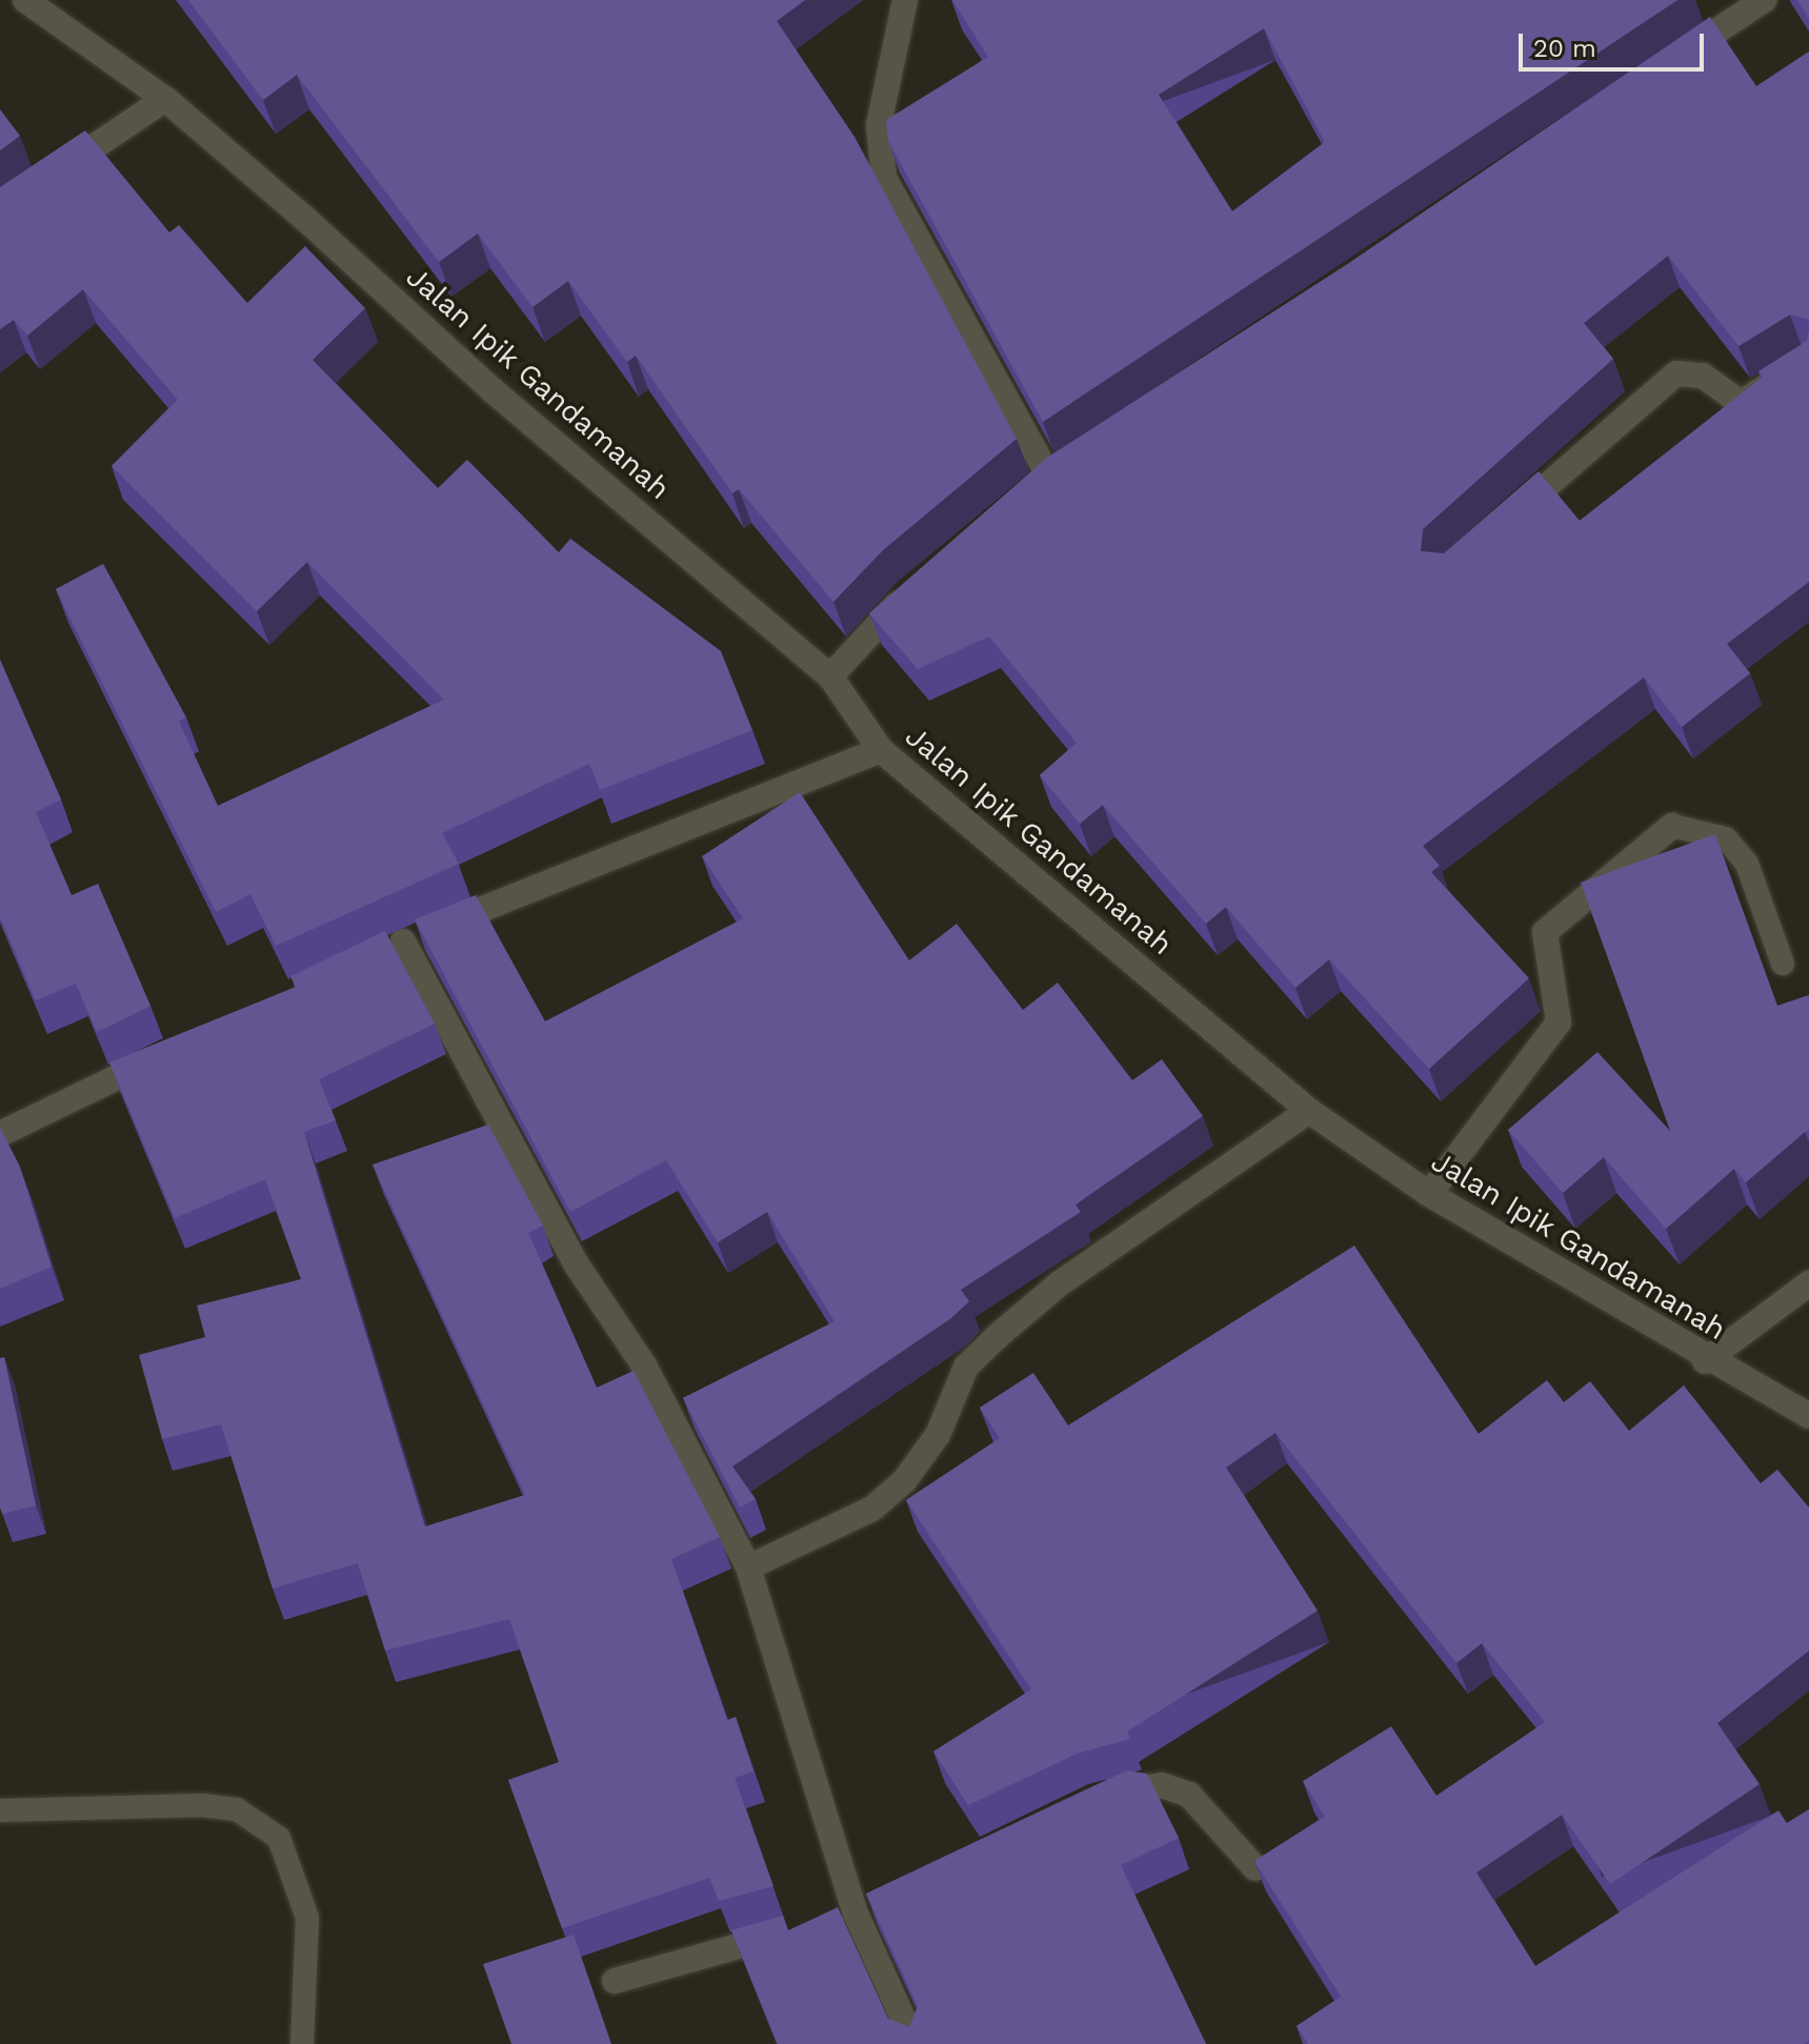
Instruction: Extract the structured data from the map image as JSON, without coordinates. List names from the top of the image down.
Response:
{
  "streets": {
    "street": ["Jalan Ipik Gandamanah"]
  },
  "scale_bar": "20 m"
}
